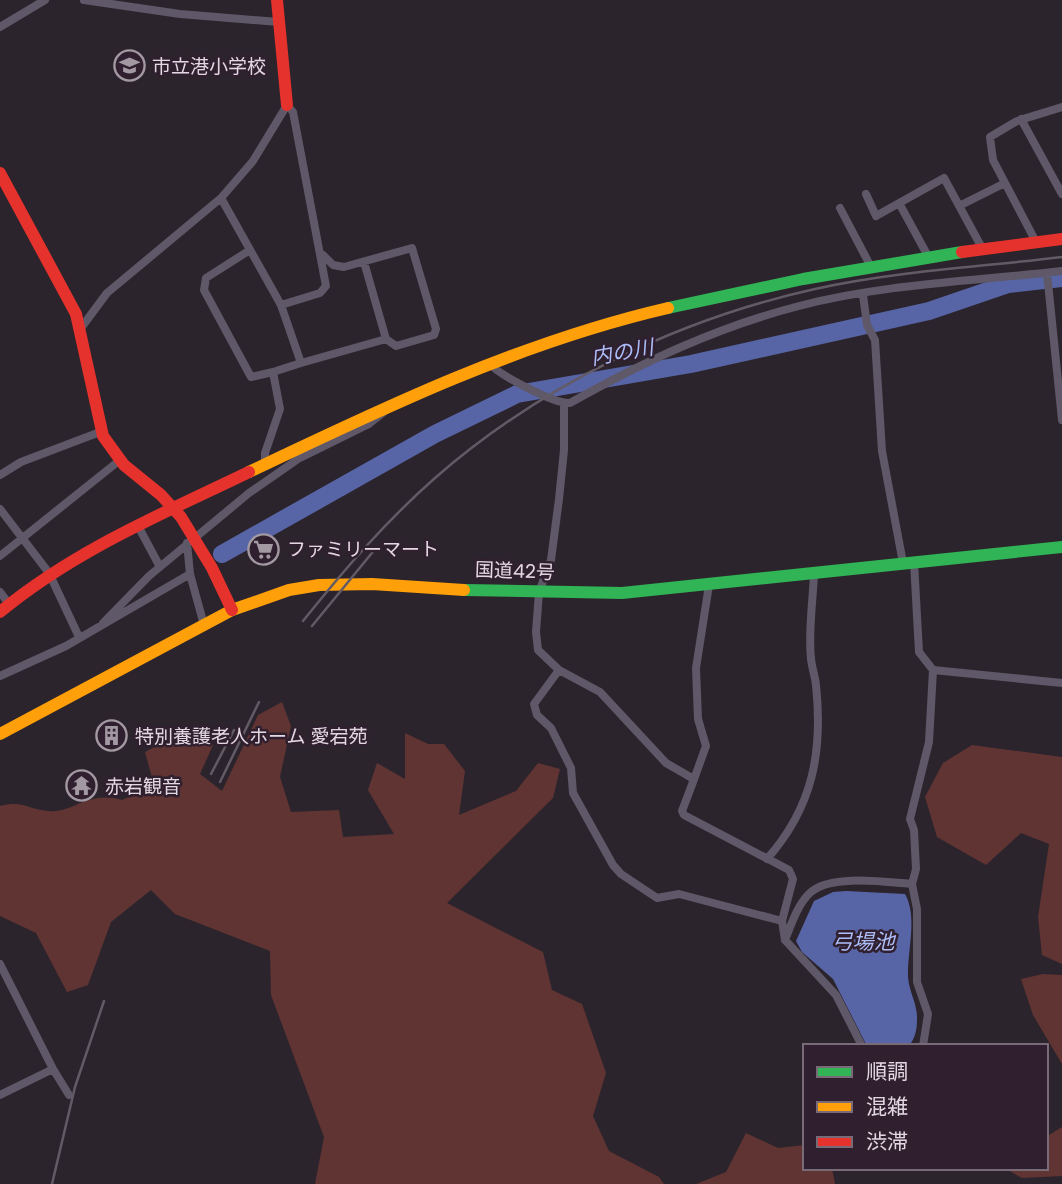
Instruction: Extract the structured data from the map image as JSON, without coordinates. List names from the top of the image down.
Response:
{
  "streets": {
    "main road": ["国道42号"]
  },
  "water": ["内の川", "弓場池"],
  "places": {
    "school or university": ["市立港小学校"],
    "supermarket": ["ファミリーマート"],
    "building": ["特別養護老人ホーム 愛宕苑"],
    "temple": ["赤岩観音"]
  },
  "legend": ["順調", "混雑", "渋滞"]
}
